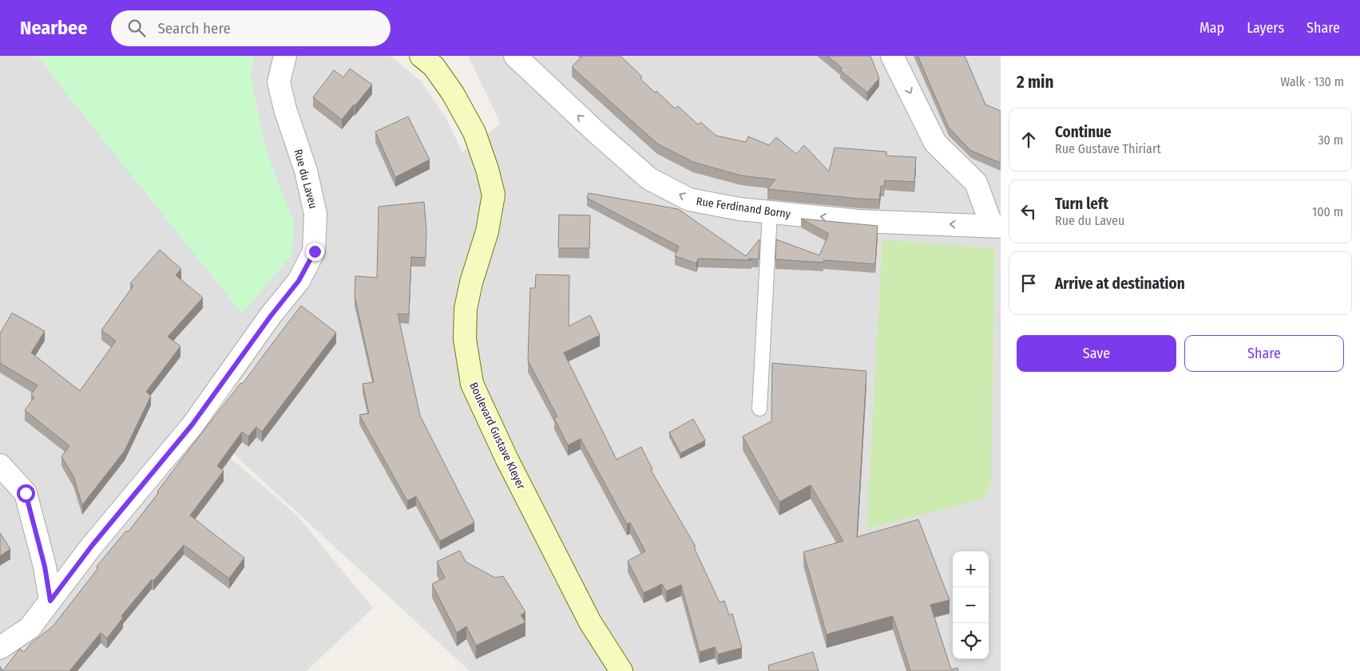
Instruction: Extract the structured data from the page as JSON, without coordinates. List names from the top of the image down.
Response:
{
  "streets": {
    "street": ["Rue du Laveu", "Rue Ferdinand Borny", "Boulevard Gustave Kleyer"]
  },
  "one_way": ["Rue Ferdinand Borny"],
  "page": {
    "header": "Nearbee",
    "search": "Search here",
    "nav": ["Map", "Layers", "Share"],
    "heading": ["2 min", "Walk · 130 m"],
    "list": [
      ["Continue", "Rue Gustave Thiriart", "30 m"],
      ["Turn left", "Rue du Laveu", "100 m"],
      "Arrive at destination"
    ],
    "buttons": ["Save", "Share"],
    "map_buttons": ["+", "−"]
  }
}
